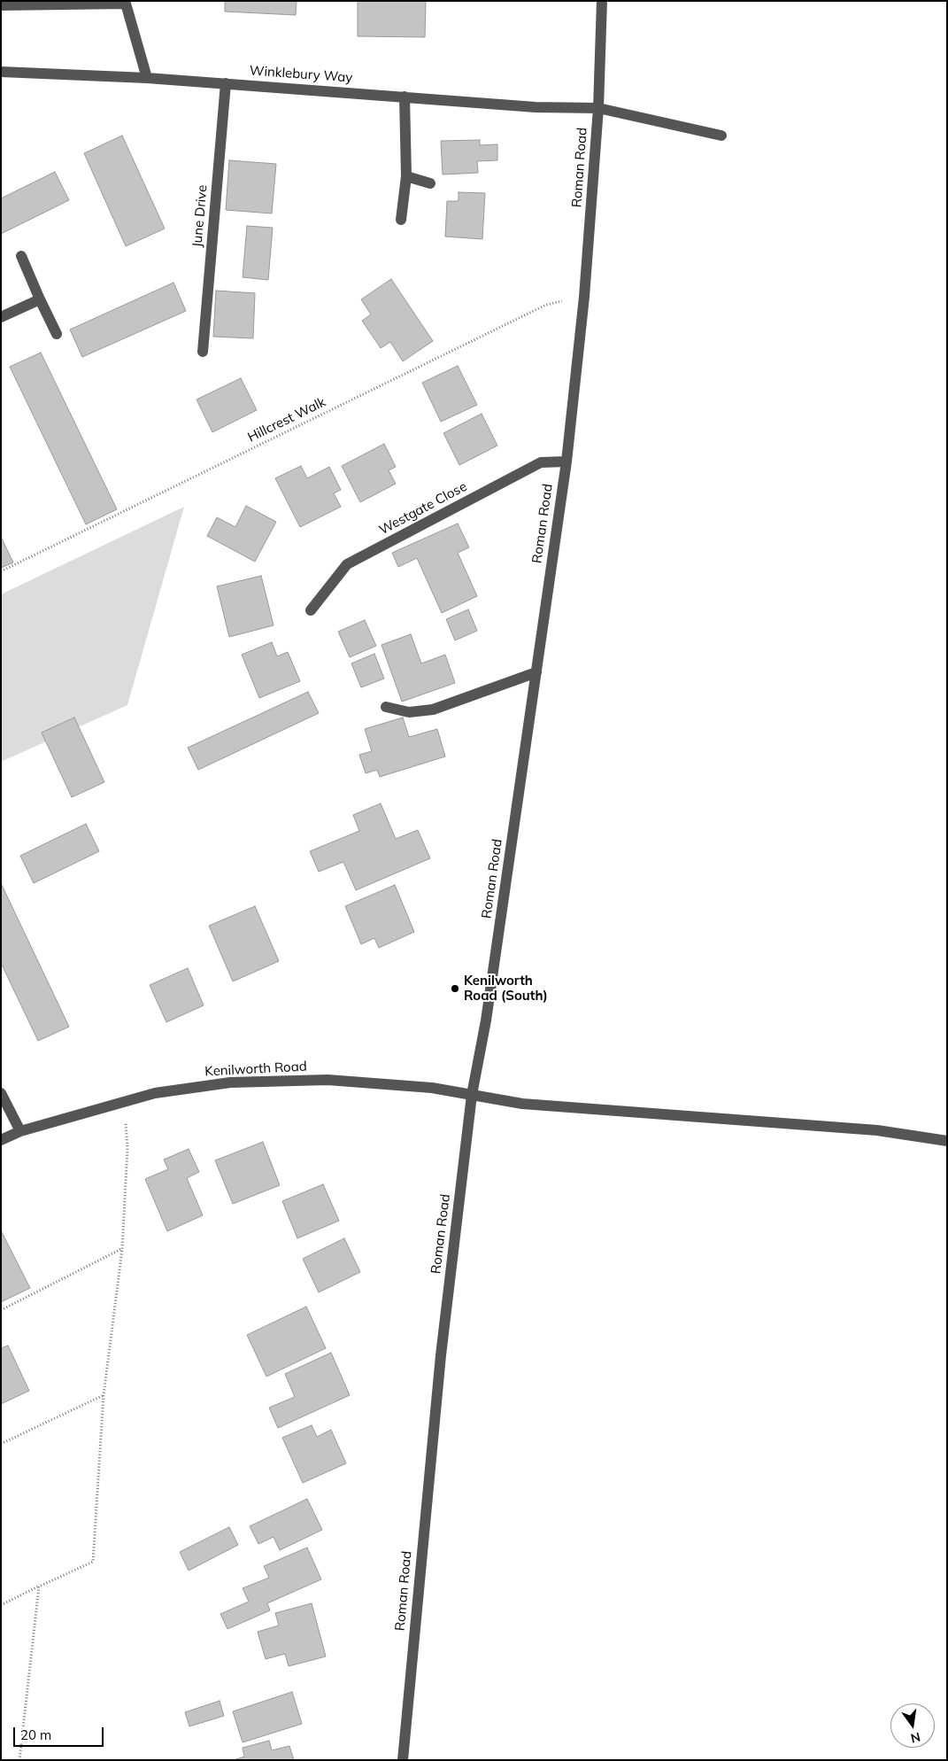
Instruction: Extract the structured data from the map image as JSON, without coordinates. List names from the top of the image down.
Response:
{
  "streets": {
    "street": [
      "Winklebury Way",
      "Roman Road",
      "June Drive",
      "Westgate Close",
      "Kenilworth Road"
    ],
    "path": ["Hillcrest Walk"]
  },
  "crossings": [
    ["Winklebury Way", "Roman Road"],
    ["Winklebury Way", "June Drive"],
    ["Roman Road", "Hillcrest Walk"],
    ["Roman Road", "Westgate Close"],
    ["Roman Road", "Kenilworth Road"]
  ],
  "places": ["Kenilworth Road (South)"],
  "scale_bar": "20 m",
  "north": "bottom"
}
